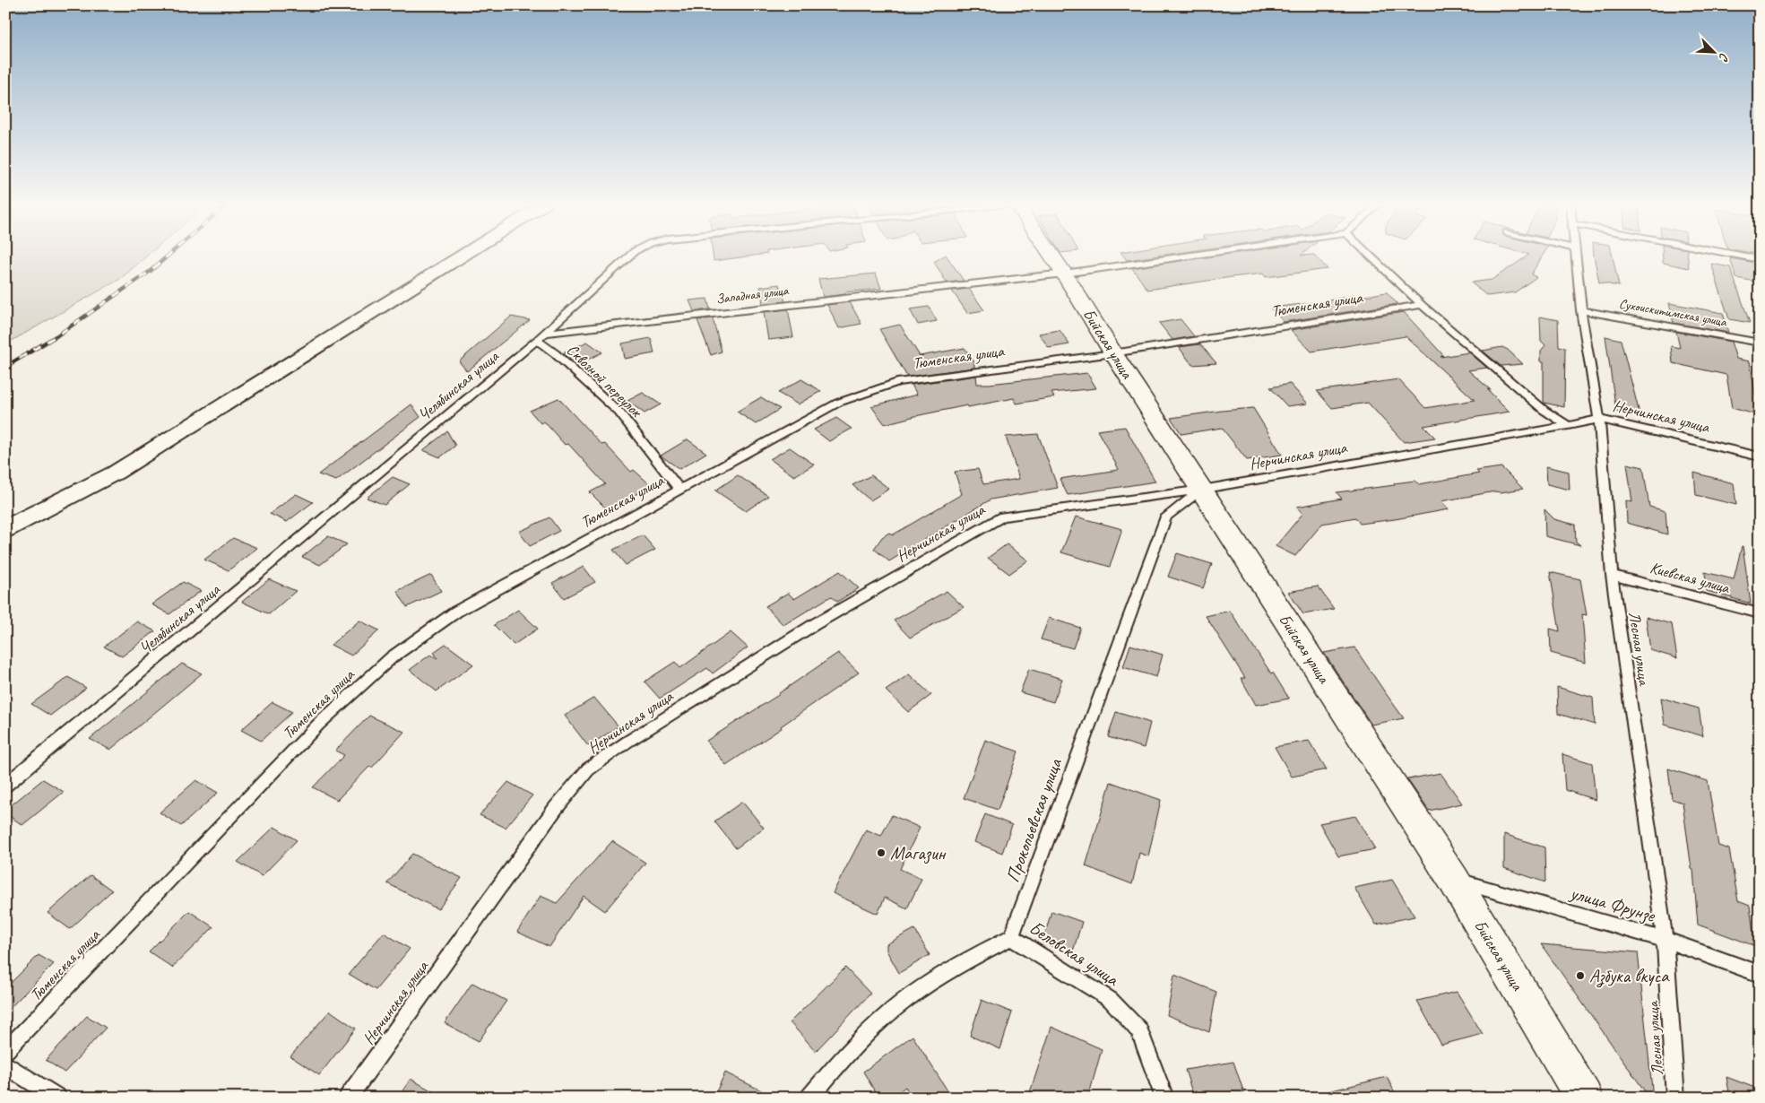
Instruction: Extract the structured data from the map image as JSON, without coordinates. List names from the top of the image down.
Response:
{
  "streets": {
    "street": ["Бийская улица"],
    "lane": [
      "Западная улица",
      "Тюменская улица",
      "Сухоискитимская улица",
      "Сквозной переулок",
      "Челябинская улица",
      "Нерчинская улица",
      "Киевская улица",
      "Лесная улица",
      "Прокопьевская улица",
      "улица Фрунзе",
      "Беловская улица"
    ]
  },
  "crossings": [
    ["Западная улица", "Бийская улица"],
    ["Западная улица", "Сквозной переулок"],
    ["Западная улица", "Челябинская улица"],
    ["Тюменская улица", "Бийская улица"],
    ["Тюменская улица", "Сквозной переулок"],
    ["Сухоискитимская улица", "Лесная улица"],
    ["Бийская улица", "Нерчинская улица"],
    ["Бийская улица", "Прокопьевская улица"],
    ["Бийская улица", "улица Фрунзе"],
    ["Сквозной переулок", "Челябинская улица"],
    ["Нерчинская улица", "Лесная улица"],
    ["Нерчинская улица", "Прокопьевская улица"],
    ["Киевская улица", "Лесная улица"],
    ["Лесная улица", "улица Фрунзе"],
    ["Прокопьевская улица", "Беловская улица"]
  ],
  "places": ["Магазин", "Азбука вкуса"],
  "north": "bottom right"
}
